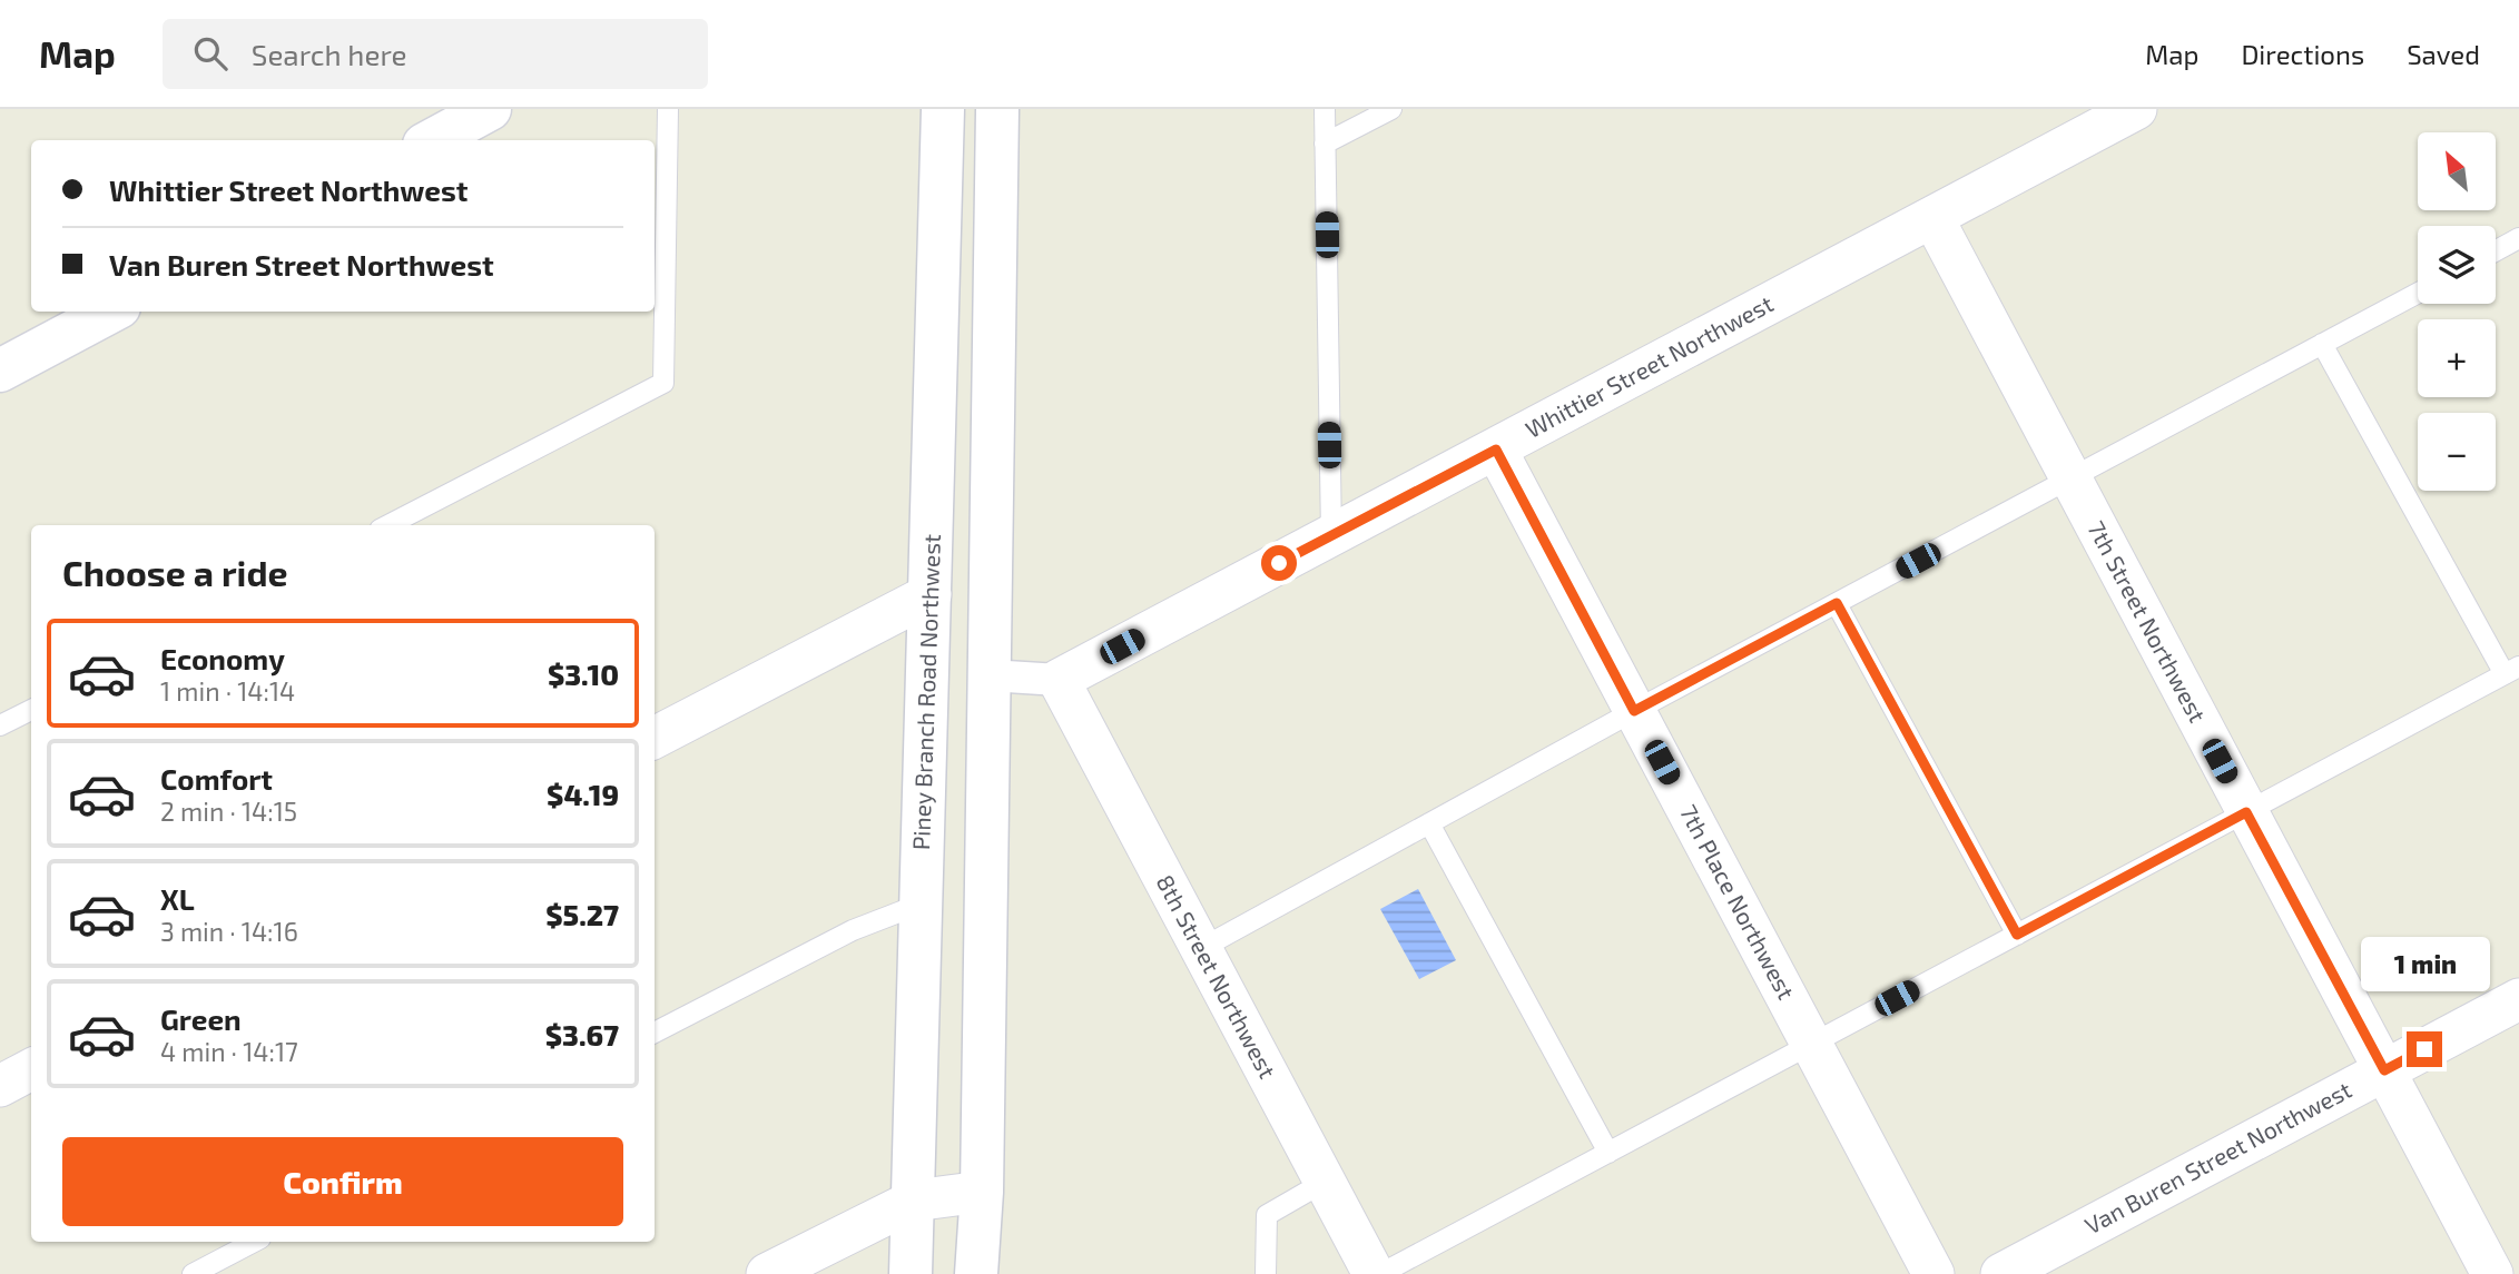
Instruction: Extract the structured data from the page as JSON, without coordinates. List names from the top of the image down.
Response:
{
  "streets": {
    "main road": ["Piney Branch Road Northwest"],
    "street": [
      "Whittier Street Northwest",
      "7th Street Northwest",
      "7th Place Northwest",
      "8th Street Northwest",
      "Van Buren Street Northwest"
    ]
  },
  "crossings": [
    ["Whittier Street Northwest", "7th Street Northwest"],
    ["Whittier Street Northwest", "7th Place Northwest"],
    ["Whittier Street Northwest", "8th Street Northwest"],
    ["7th Street Northwest", "Van Buren Street Northwest"]
  ],
  "north": "top left",
  "page": {
    "header": "Map",
    "search": "Search here",
    "nav": ["Map", "Directions", "Saved"],
    "map_buttons": ["+", "−"],
    "banner": ["Whittier Street Northwest", "Van Buren Street Northwest"],
    "heading": "Choose a ride",
    "list": [
      {
        "name": "Economy",
        "note": "1 min · 14:14",
        "value": "$3.10"
      },
      {
        "name": "Comfort",
        "note": "2 min · 14:15",
        "value": "$4.19"
      },
      {
        "name": "XL",
        "note": "3 min · 14:16",
        "value": "$5.27"
      },
      {
        "name": "Green",
        "note": "4 min · 14:17",
        "value": "$3.67"
      }
    ],
    "bubble": "1 min",
    "buttons": "Confirm"
  }
}
